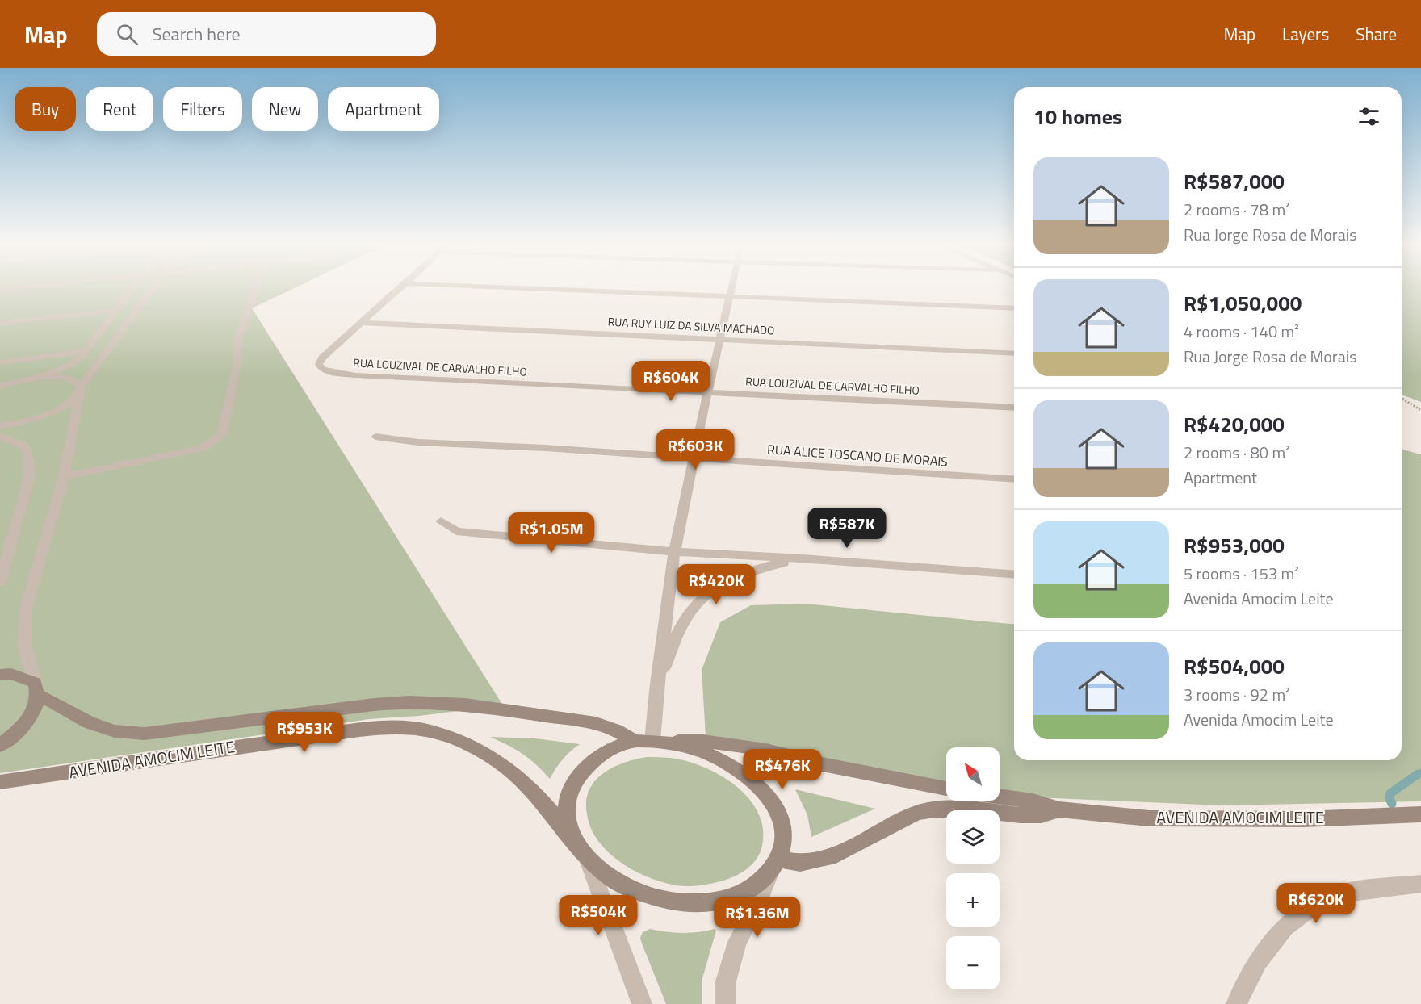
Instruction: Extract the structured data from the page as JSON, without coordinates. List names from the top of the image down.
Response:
{
  "streets": {
    "street": [
      "RUA RUY LUIZ DA SILVA MACHADO",
      "RUA LOUZIVAL DE CARVALHO FILHO",
      "RUA ALICE TOSCANO DE MORAIS",
      "AVENIDA AMOCIM LEITE"
    ]
  },
  "crossings": [
    ["RUA RUY LUIZ DA SILVA MACHADO", "RUA LOUZIVAL DE CARVALHO FILHO"]
  ],
  "north": "top left",
  "page": {
    "header": "Map",
    "search": "Search here",
    "nav": ["Map", "Layers", "Share"],
    "chip": [
      "Buy",
      "Rent",
      "Filters",
      "New",
      "Apartment"
    ],
    "heading": "10 homes",
    "list": [
      {
        "name": "R$587,000",
        "note": "2 rooms · 78 m² · Rua Jorge Rosa de Morais"
      },
      {
        "name": "R$1,050,000",
        "note": "4 rooms · 140 m² · Rua Jorge Rosa de Morais"
      },
      {
        "name": "R$420,000",
        "note": "2 rooms · 80 m² · Apartment"
      },
      {
        "name": "R$953,000",
        "note": "5 rooms · 153 m² · Avenida Amocim Leite"
      },
      {
        "name": "R$504,000",
        "note": "3 rooms · 92 m² · Avenida Amocim Leite"
      }
    ],
    "price": [
      "R$604K",
      "R$603K",
      "R$587K",
      "R$1.05M",
      "R$420K",
      "R$953K",
      "R$476K",
      "R$620K",
      "R$504K",
      "R$1.36M"
    ],
    "map_buttons": ["+", "−"]
  }
}
